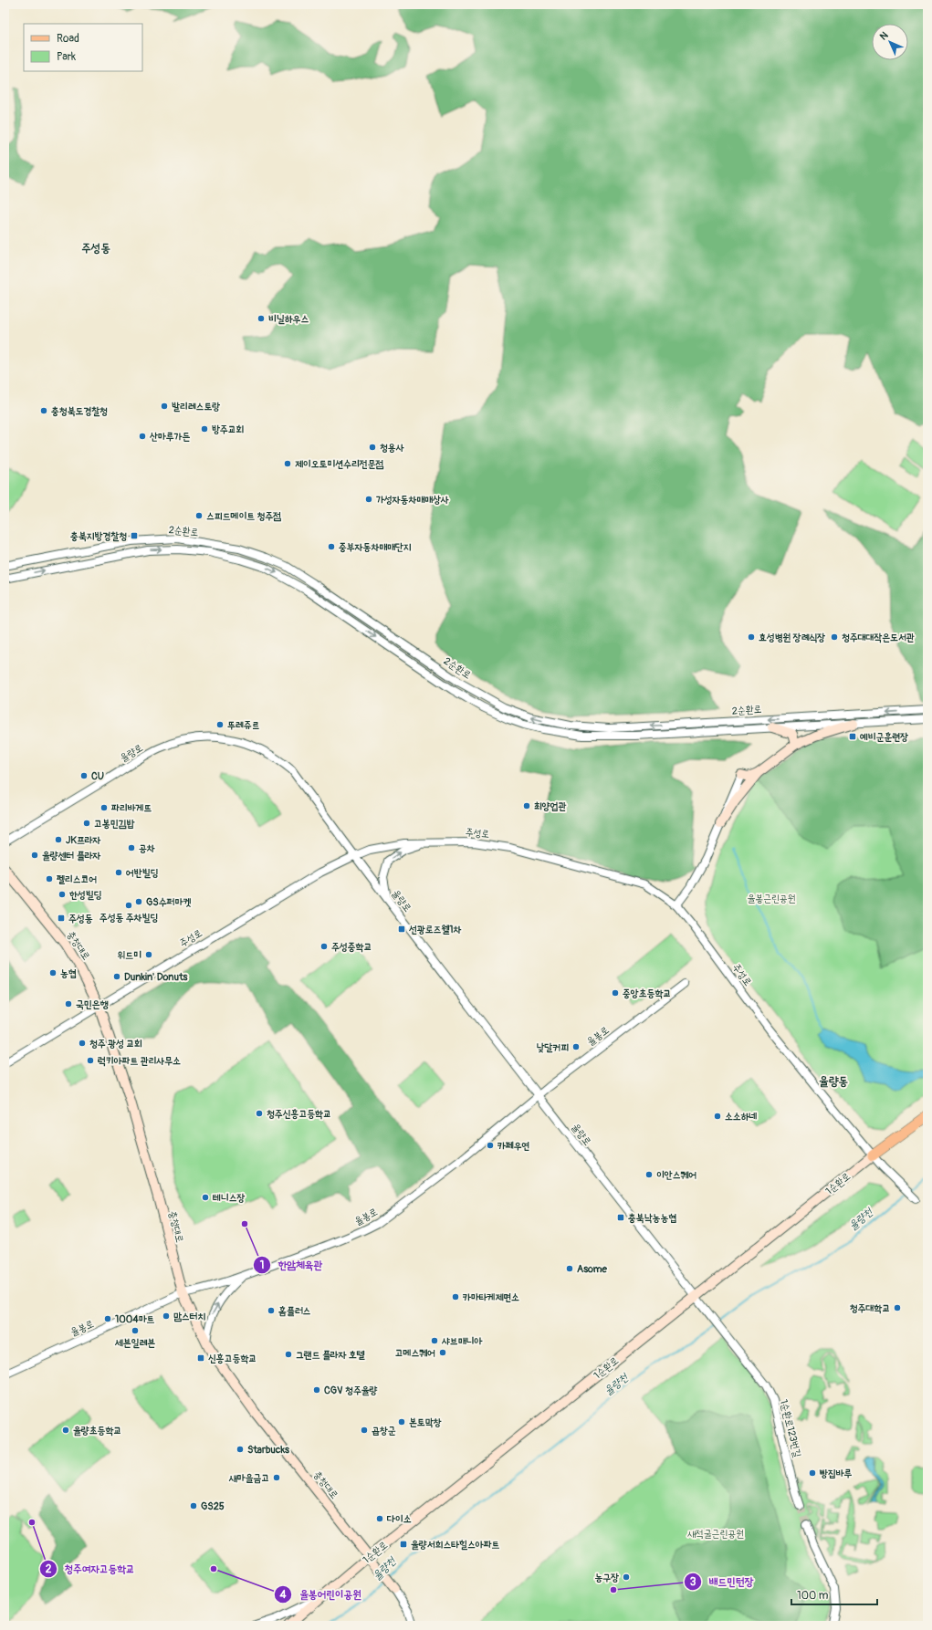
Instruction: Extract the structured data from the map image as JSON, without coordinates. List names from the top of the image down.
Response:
{
  "streets": {
    "main road": ["충청대로", "1순환로"],
    "street": [
      "2순환로",
      "율량로",
      "주성로",
      "율봉로",
      "1순환로123번길"
    ]
  },
  "crossings": [
    ["율량로", "주성로"],
    ["율량로", "율봉로"],
    ["율량로", "1순환로"],
    ["율량로", "1순환로123번길"],
    ["주성로", "충청대로"],
    ["주성로", "1순환로"],
    ["충청대로", "율봉로"],
    ["충청대로", "1순환로"]
  ],
  "districts": ["주성동", "율량동"],
  "water": ["율량천"],
  "parks": ["율봉근린공원", "새적굴근린공원"],
  "places": {
    "other": [
      "비닐하우스",
      "발리레스토랑",
      "충청북도경찰청",
      "방주교회",
      "산마루가든",
      "청용사",
      "제이오토미션수리전문점",
      "가성자동차매매상사",
      "스피드메이트 청주점",
      "중부자동차매매단지",
      "효성병원 장례식장",
      "청주대대작은도서관",
      "뚜레쥬르",
      "CU",
      "최양업관",
      "파리바게뜨",
      "고봉민김밥",
      "JK프라자",
      "공차",
      "율량센터 플라자",
      "어반빌딩",
      "펠리스코어",
      "한성빌딩",
      "GS수퍼마켓",
      "주성동 주차빌딩",
      "주성중학교",
      "위드미",
      "농협",
      "Dunkin' Donuts",
      "중앙초등학교",
      "국민은행",
      "청주 광성 교회",
      "낮달커피",
      "럭키아파트 관리사무소",
      "청주신흥고등학교",
      "소소하네",
      "카페우연",
      "이안스퀘어",
      "테니스장",
      "한암체육관",
      "Asome",
      "카마타케제면소",
      "청주대학교",
      "홈플러스",
      "맘스터치",
      "1004마트",
      "세븐일레븐",
      "샤브매니아",
      "고메스퀘어",
      "그랜드 플라자 호텔",
      "CGV 청주율량",
      "본토막창",
      "율량초등학교",
      "곱창군",
      "Starbucks",
      "빵집바루",
      "새마을금고",
      "GS25",
      "다이소",
      "청주여자고등학교",
      "율봉어린이공원",
      "농구장",
      "배드민턴장"
    ],
    "transit": [
      "충북지방경찰청",
      "예비군훈련장",
      "주성동",
      "선광로즈웰1차",
      "충북낙농농협",
      "신흥고등학교",
      "율량서희스타힐스아파트"
    ]
  },
  "legend": ["Road", "Park"],
  "scale_bar": "100 m",
  "north": "top left"
}
